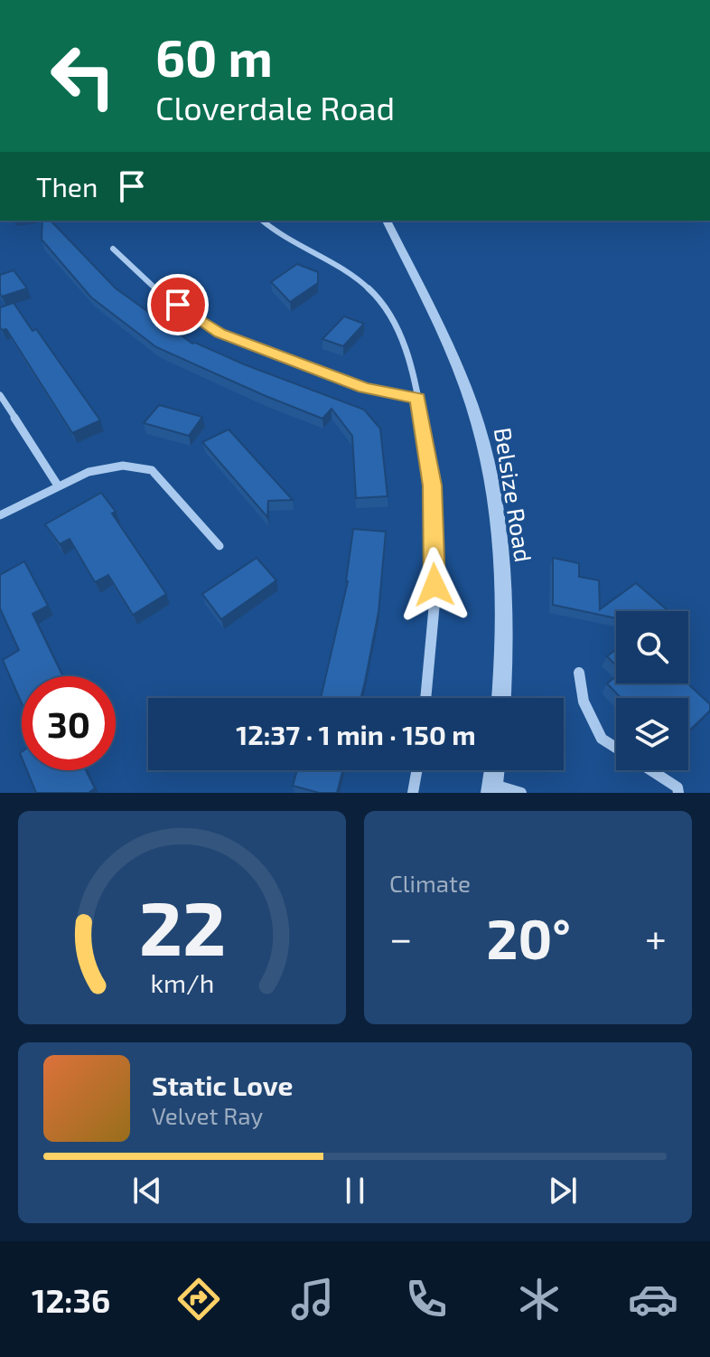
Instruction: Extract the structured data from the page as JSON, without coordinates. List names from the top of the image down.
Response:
{
  "streets": {
    "street": ["Belsize Road"]
  },
  "page": {
    "turn": ["60 m", "Cloverdale Road"],
    "then": "Then",
    "limit": "30",
    "trip": "12:37 · 1 min · 150 m",
    "tile": "Climate",
    "heat": ["−", "20°", "+"],
    "song": ["Static Love", "Velvet Ray"],
    "tabs": "12:36",
    "gauge": ["22", "km/h"]
  }
}
